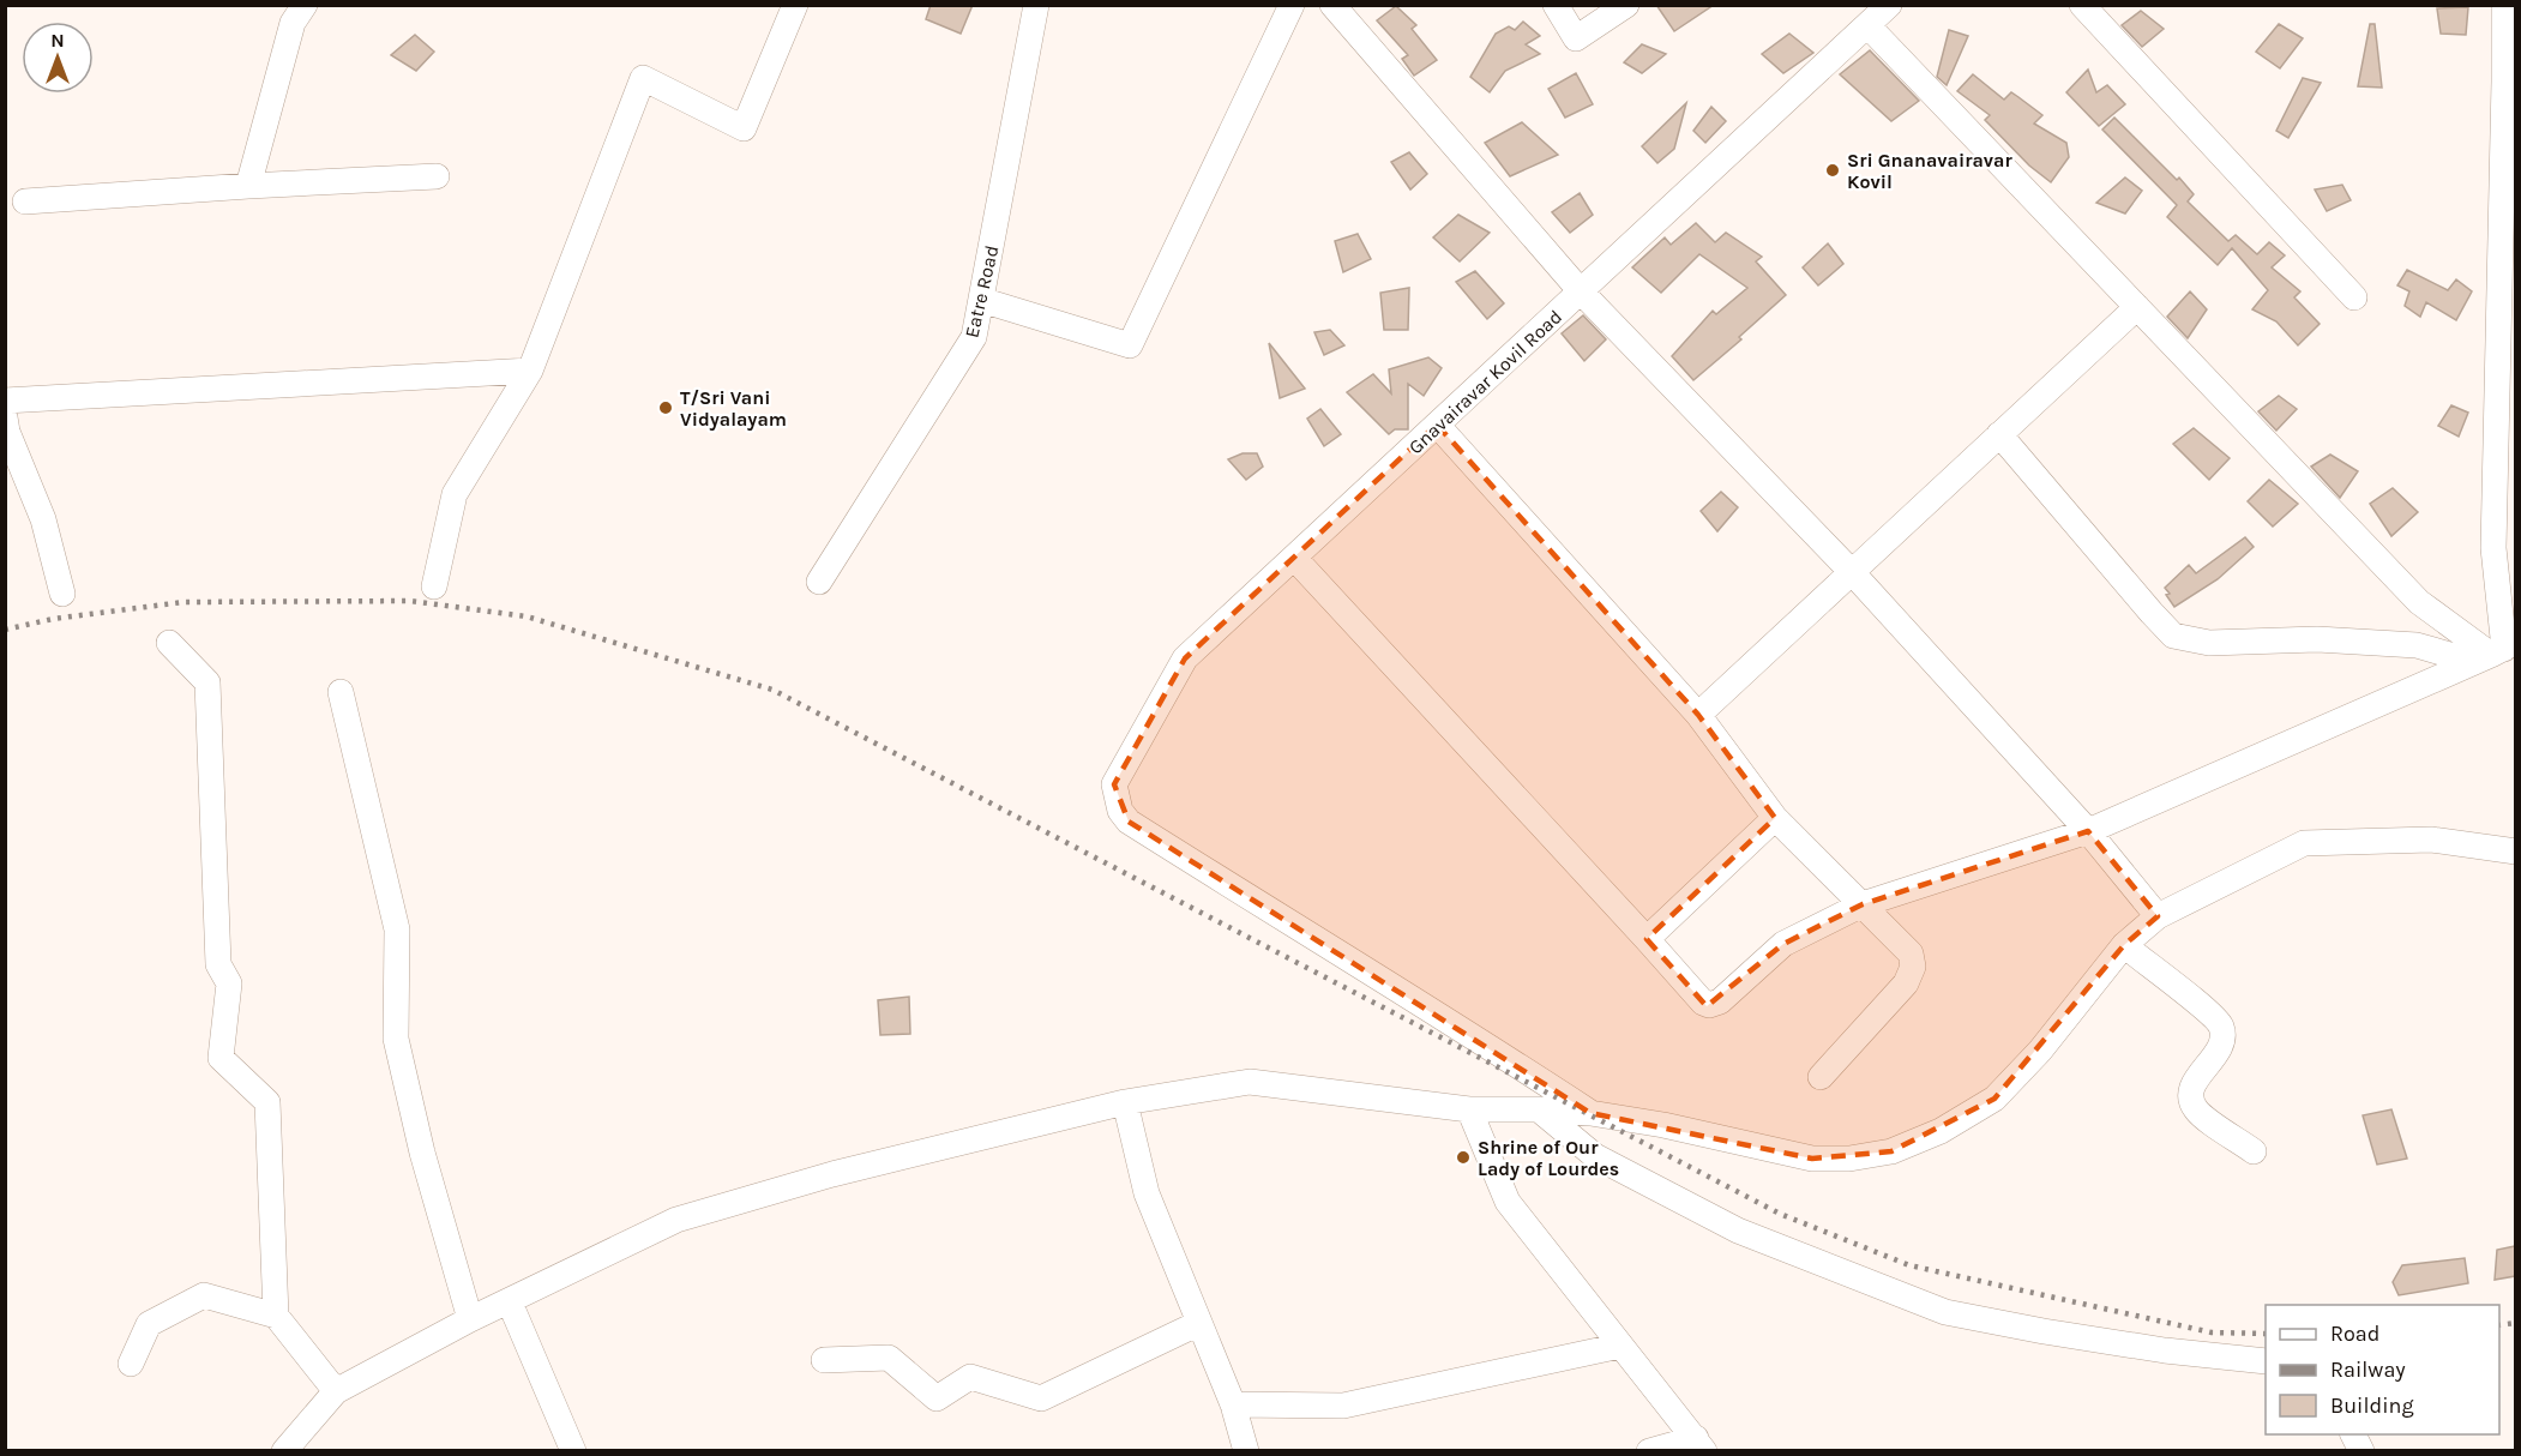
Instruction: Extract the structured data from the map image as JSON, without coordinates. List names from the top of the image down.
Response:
{
  "streets": {
    "street": ["Eatre Road", "Gnavairavar Kovil Road"]
  },
  "places": ["Sri Gnanavairavar Kovil", "T/Sri Vani Vidyalayam", "Shrine of Our Lady of Lourdes"],
  "legend": ["Road", "Railway", "Building"],
  "north": "top"
}
